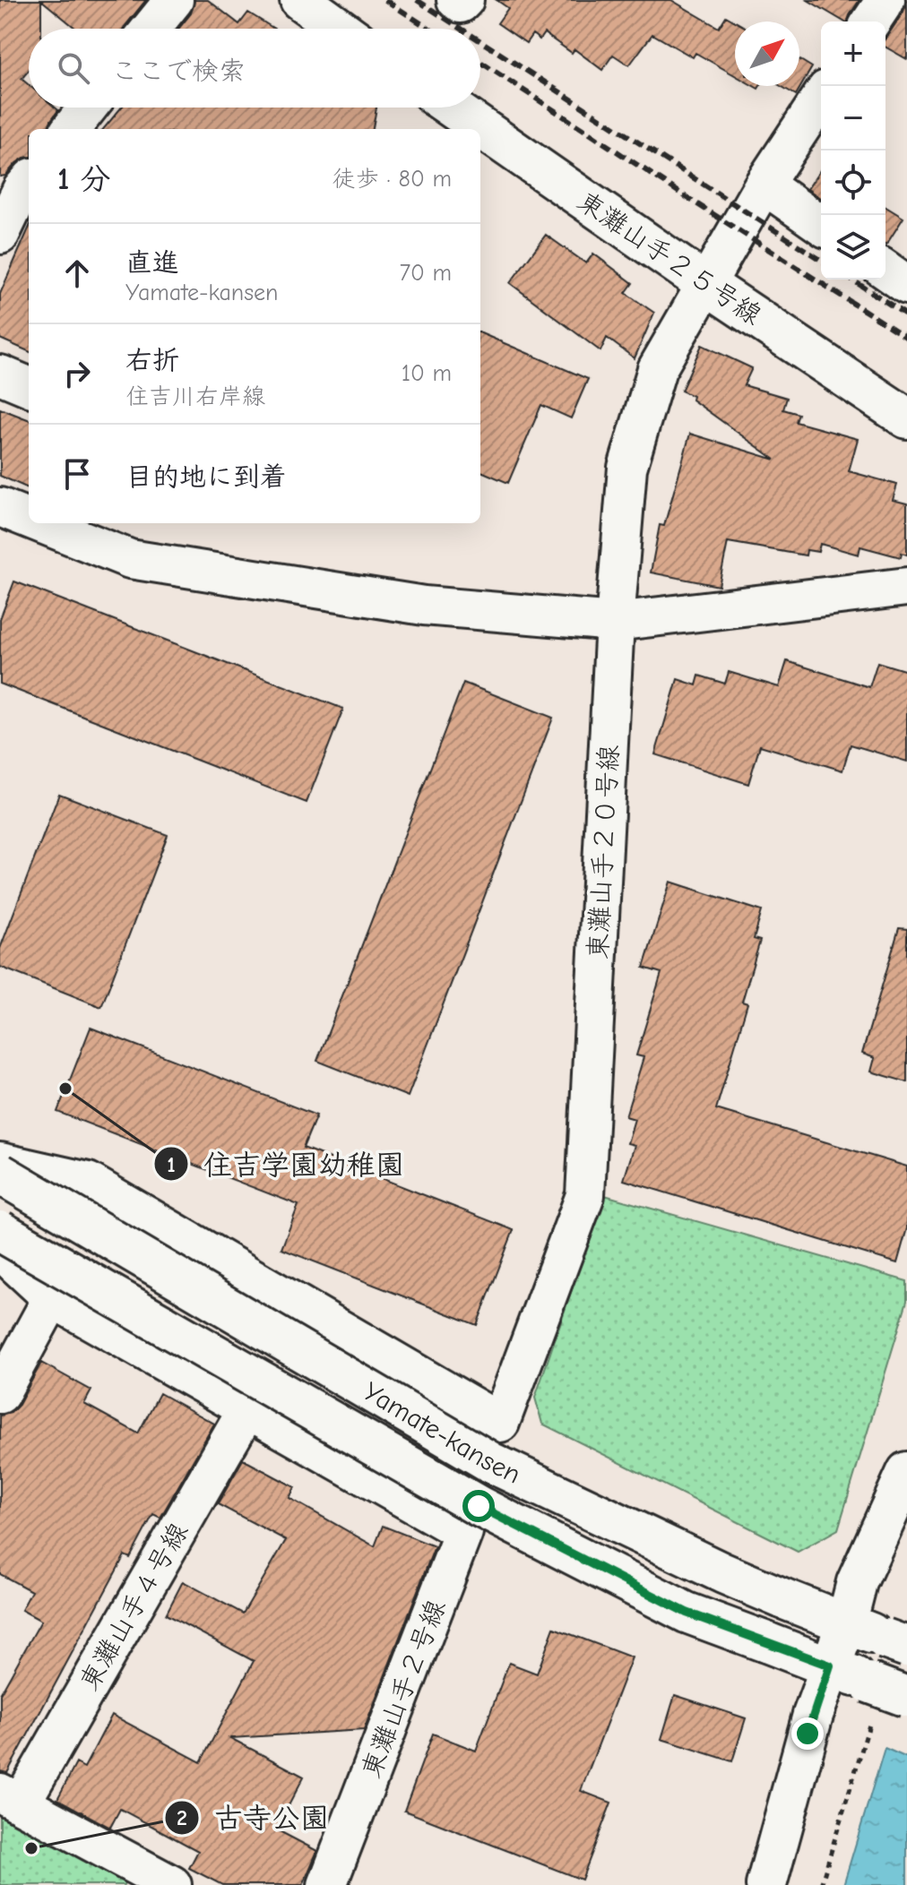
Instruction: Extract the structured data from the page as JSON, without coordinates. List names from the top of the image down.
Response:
{
  "streets": {
    "street": [
      "東灘山手２５号線",
      "東灘山手２０号線",
      "Yamate-kansen",
      "東灘山手４号線",
      "東灘山手２号線"
    ]
  },
  "crossings": [
    ["東灘山手２５号線", "東灘山手２０号線"],
    ["東灘山手４号線", "東灘山手２号線"]
  ],
  "places": ["住吉学園幼稚園", "古寺公園"],
  "north": "top right",
  "page": {
    "map_buttons": ["+", "−"],
    "search": "ここで検索",
    "heading": ["1 分", "徒歩 · 80 m"],
    "list": [
      ["直進", "Yamate-kansen", "70 m"],
      ["右折", "住吉川右岸線", "10 m"],
      "目的地に到着"
    ]
  }
}
